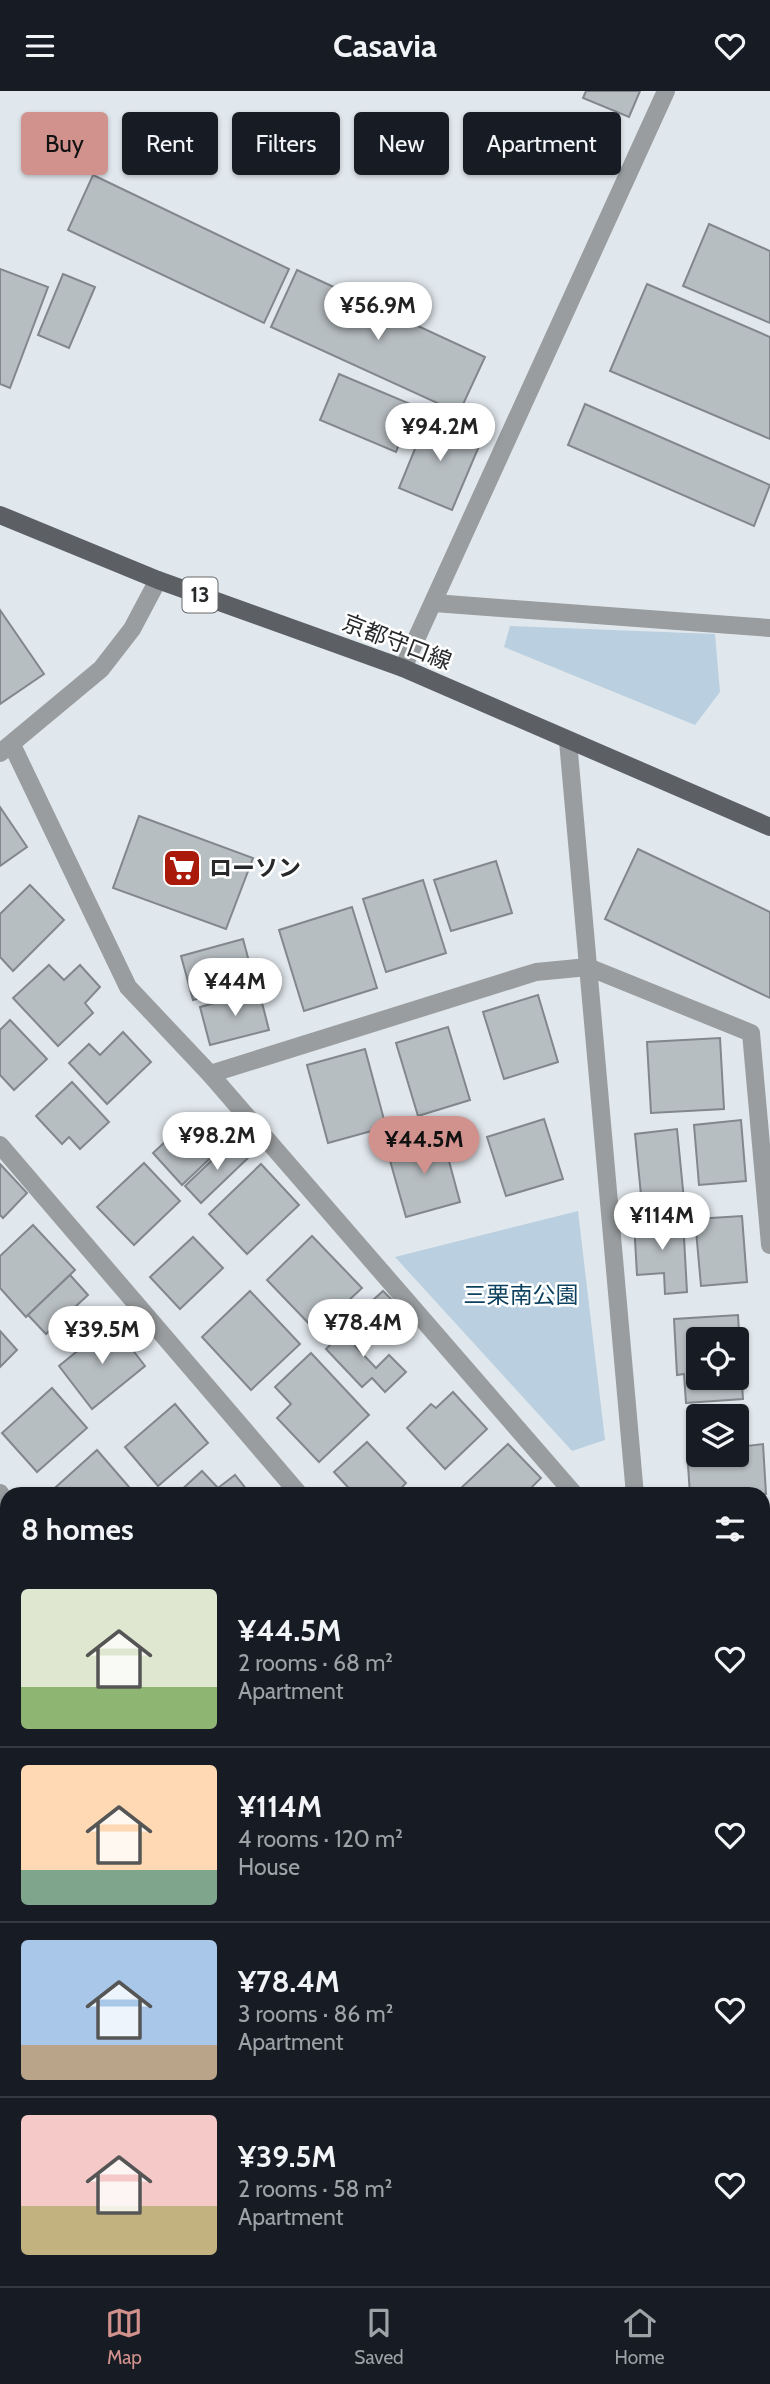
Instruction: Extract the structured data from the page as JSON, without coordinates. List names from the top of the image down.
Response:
{
  "streets": {
    "main road": ["13", "京都守口線"]
  },
  "parks": ["三栗南公園"],
  "places": {
    "supermarket": ["ローソン"]
  },
  "page": {
    "header": "Casavia",
    "chip": [
      "Buy",
      "Rent",
      "Filters",
      "New",
      "Apartment"
    ],
    "price": [
      "¥56.9M",
      "¥94.2M",
      "¥44M",
      "¥98.2M",
      "¥44.5M",
      "¥114M",
      "¥78.4M",
      "¥39.5M"
    ],
    "heading": "8 homes",
    "list": [
      {
        "name": "¥44.5M",
        "note": "2 rooms · 68 m² · Apartment"
      },
      {
        "name": "¥114M",
        "note": "4 rooms · 120 m² · House"
      },
      {
        "name": "¥78.4M",
        "note": "3 rooms · 86 m² · Apartment"
      },
      {
        "name": "¥39.5M",
        "note": "2 rooms · 58 m² · Apartment"
      }
    ],
    "tabs": ["Map", "Saved", "Home"]
  }
}
